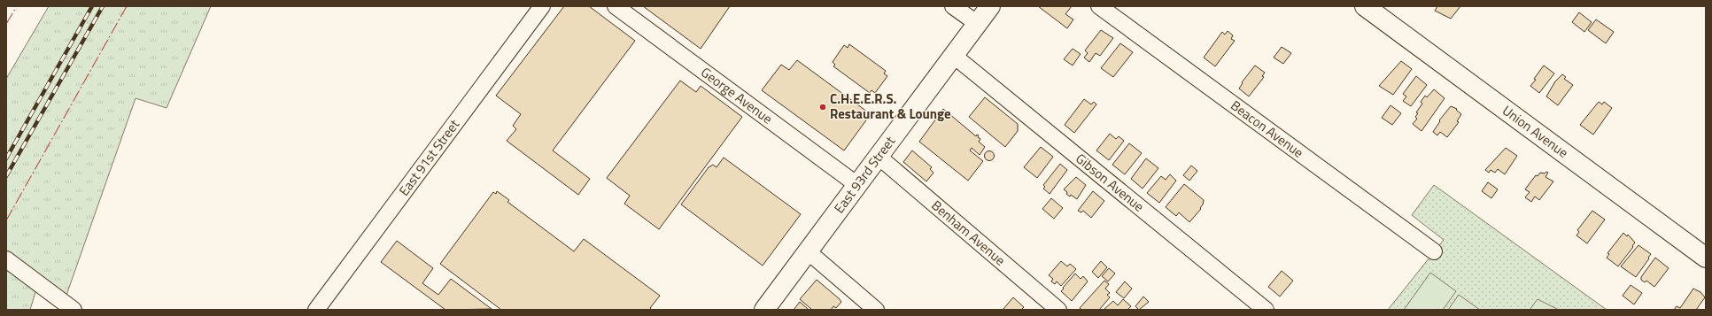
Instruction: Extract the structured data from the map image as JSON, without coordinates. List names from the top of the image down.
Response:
{
  "streets": {
    "main road": ["Union Avenue", "East 93rd Street"],
    "street": [
      "George Avenue",
      "Beacon Avenue",
      "East 91st Street",
      "Gibson Avenue",
      "Benham Avenue"
    ]
  },
  "crossings": [
    ["George Avenue", "East 93rd Street"],
    ["East 93rd Street", "Gibson Avenue"],
    ["East 93rd Street", "Benham Avenue"]
  ],
  "places": ["C.H.E.E.R.S. Restaurant & Lounge"]
}
